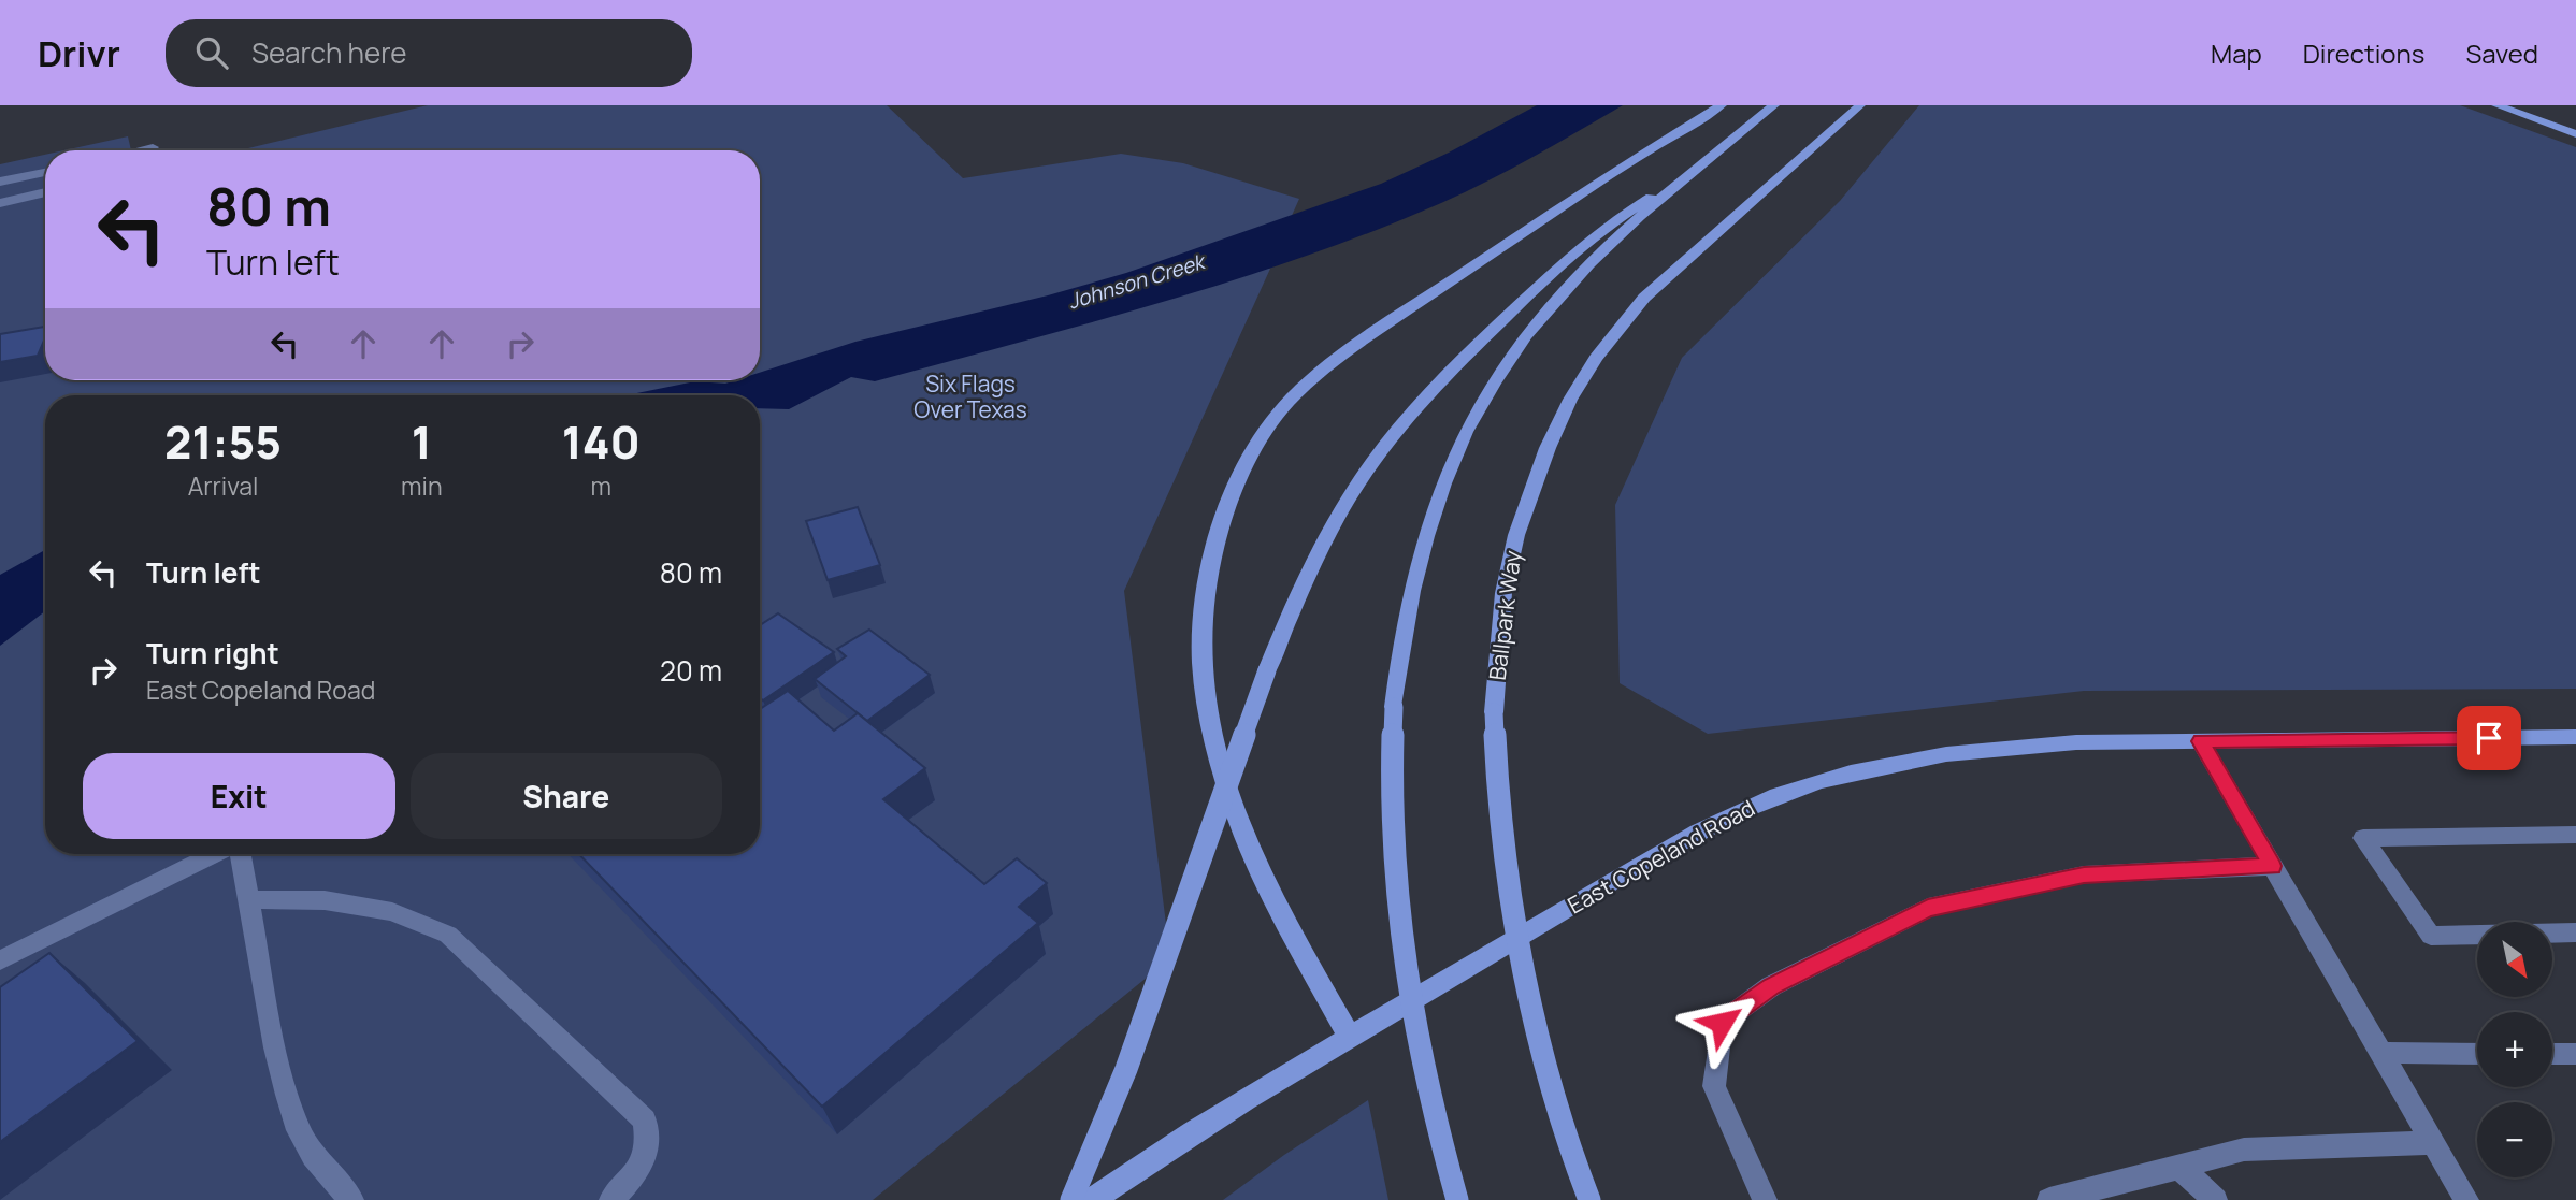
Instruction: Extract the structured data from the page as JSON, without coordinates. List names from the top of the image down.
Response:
{
  "streets": {
    "main road": ["Ballpark Way", "East Copeland Road"]
  },
  "water": ["Johnson Creek"],
  "parks": ["Six Flags Over Texas"],
  "north": "bottom right",
  "page": {
    "header": "Drivr",
    "search": "Search here",
    "nav": ["Map", "Directions", "Saved"],
    "turn": ["80 m", "Turn left"],
    "eta": [
      "21:55",
      "Arrival",
      "1",
      "min",
      "140",
      "m"
    ],
    "list": [
      {
        "name": "Turn left",
        "value": "80 m"
      },
      {
        "name": "Turn right",
        "note": "East Copeland Road",
        "value": "20 m"
      }
    ],
    "buttons": ["Exit", "Share"],
    "map_buttons": ["+", "−"]
  }
}
